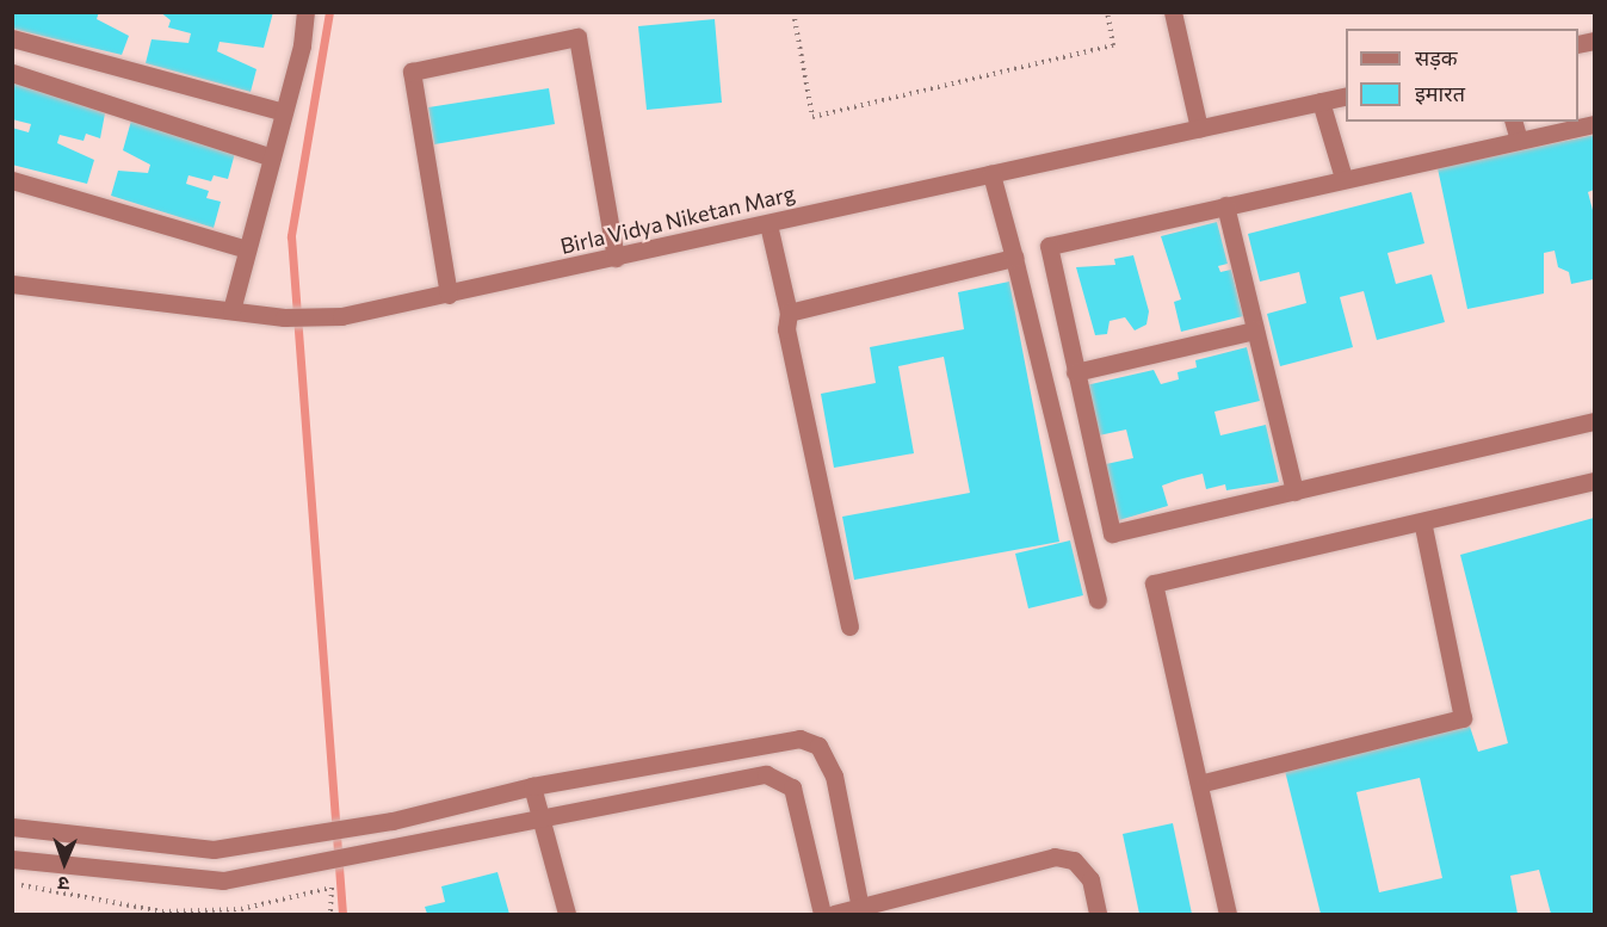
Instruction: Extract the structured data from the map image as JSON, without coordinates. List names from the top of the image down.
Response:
{
  "streets": {
    "street": ["Birla Vidya Niketan Marg"]
  },
  "legend": ["सड़क", "इमारत"],
  "north": "bottom"
}
